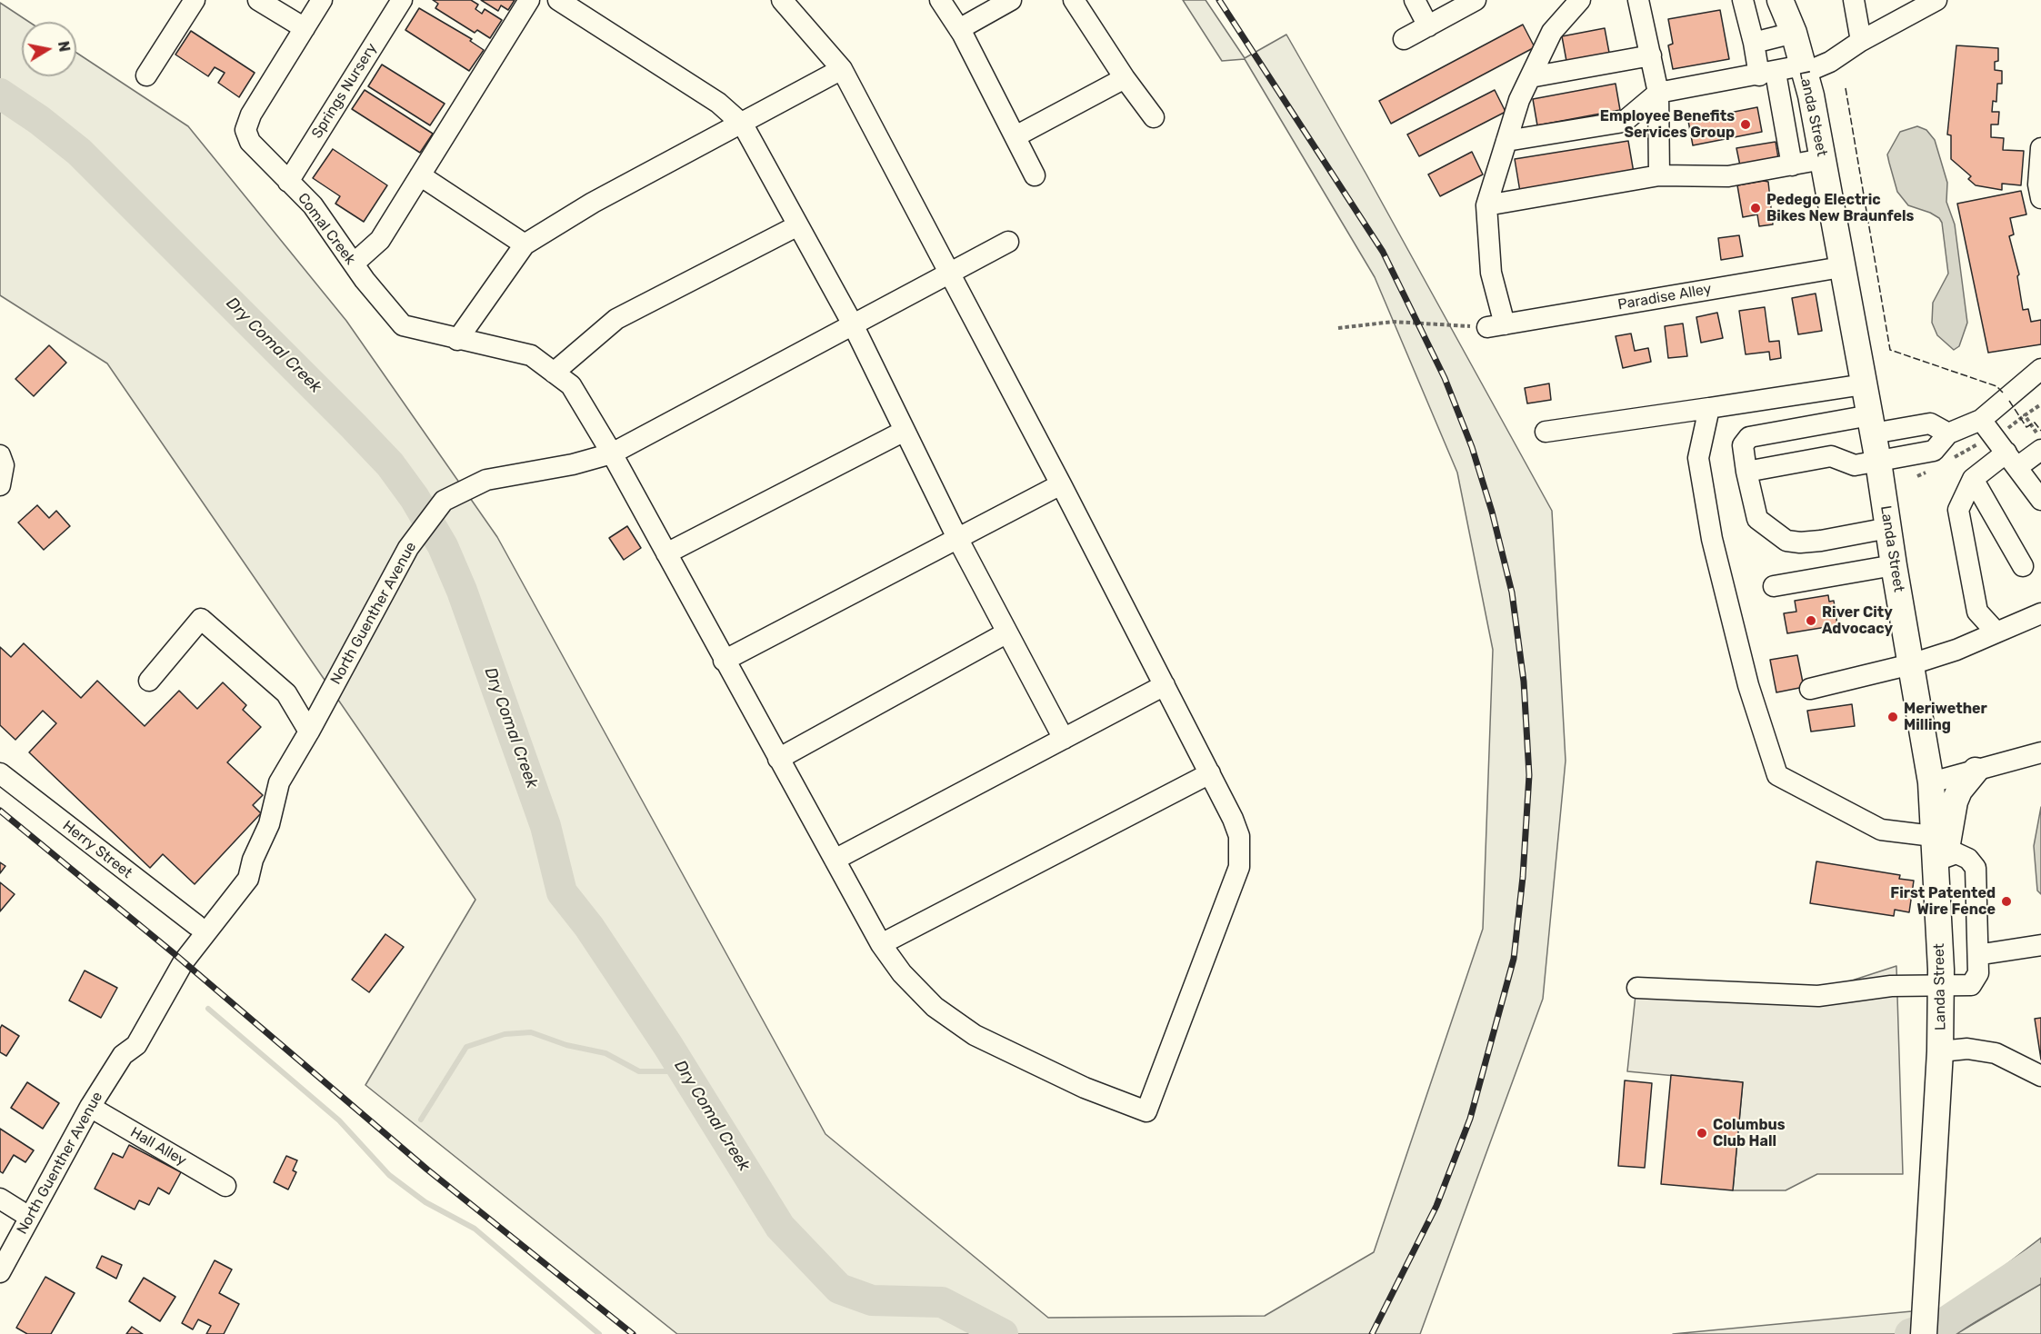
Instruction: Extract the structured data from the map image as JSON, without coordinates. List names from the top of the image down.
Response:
{
  "streets": {
    "main road": ["Landa Street"],
    "street": [
      "Springs Nursery",
      "Comal Creek",
      "Paradise Alley",
      "North Guenther Avenue",
      "Herry Street",
      "Hall Alley"
    ]
  },
  "crossings": [
    ["Springs Nursery", "Comal Creek"],
    ["Landa Street", "Paradise Alley"],
    ["Comal Creek", "North Guenther Avenue"],
    ["North Guenther Avenue", "Herry Street"],
    ["North Guenther Avenue", "Hall Alley"]
  ],
  "water": ["Dry Comal Creek"],
  "places": [
    "Employee Benefits Services Group",
    "Pedego Electric Bikes New Braunfels",
    "River City Advocacy",
    "Meriwether Milling",
    "First Patented Wire Fence",
    "Columbus Club Hall"
  ],
  "north": "right"
}
